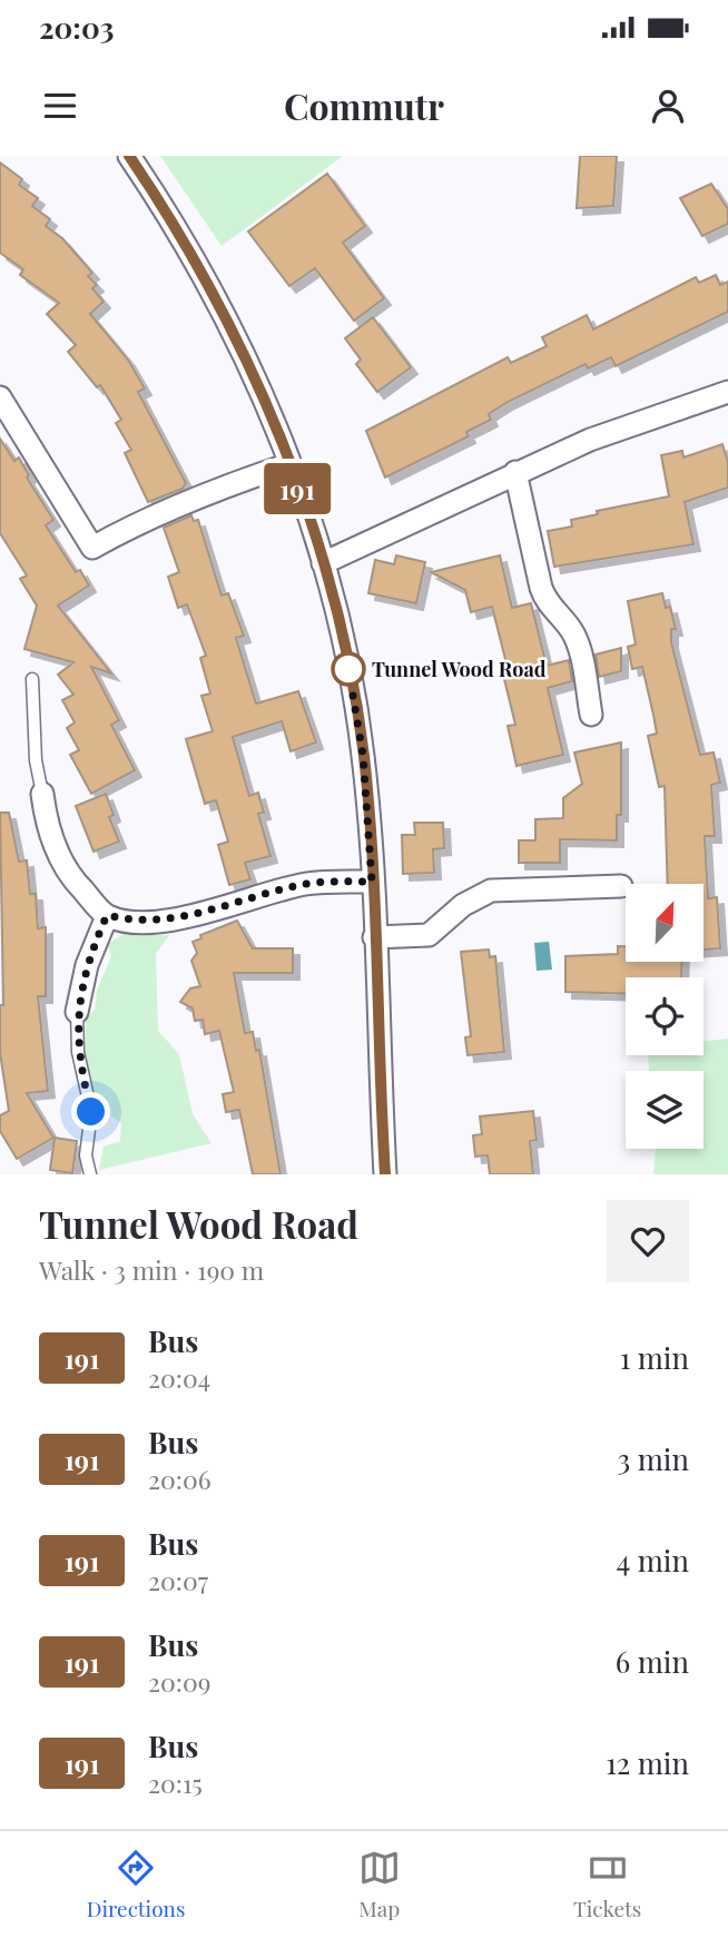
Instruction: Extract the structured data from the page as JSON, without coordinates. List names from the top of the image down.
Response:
{
  "places": ["Tunnel Wood Road"],
  "lines": ["bus line 191"],
  "north": "top right",
  "page": {
    "status": "20:03",
    "header": "Commutr",
    "on_map": "191",
    "heading": ["Tunnel Wood Road", "Walk · 3 min · 190 m"],
    "list": [
      {
        "mark": "191",
        "name": "Bus",
        "note": "20:04",
        "value": "1 min"
      },
      {
        "mark": "191",
        "name": "Bus",
        "note": "20:06",
        "value": "3 min"
      },
      {
        "mark": "191",
        "name": "Bus",
        "note": "20:07",
        "value": "4 min"
      },
      {
        "mark": "191",
        "name": "Bus",
        "note": "20:09",
        "value": "6 min"
      },
      {
        "mark": "191",
        "name": "Bus",
        "note": "20:15",
        "value": "12 min"
      }
    ],
    "tabs": ["Directions", "Map", "Tickets"]
  }
}
